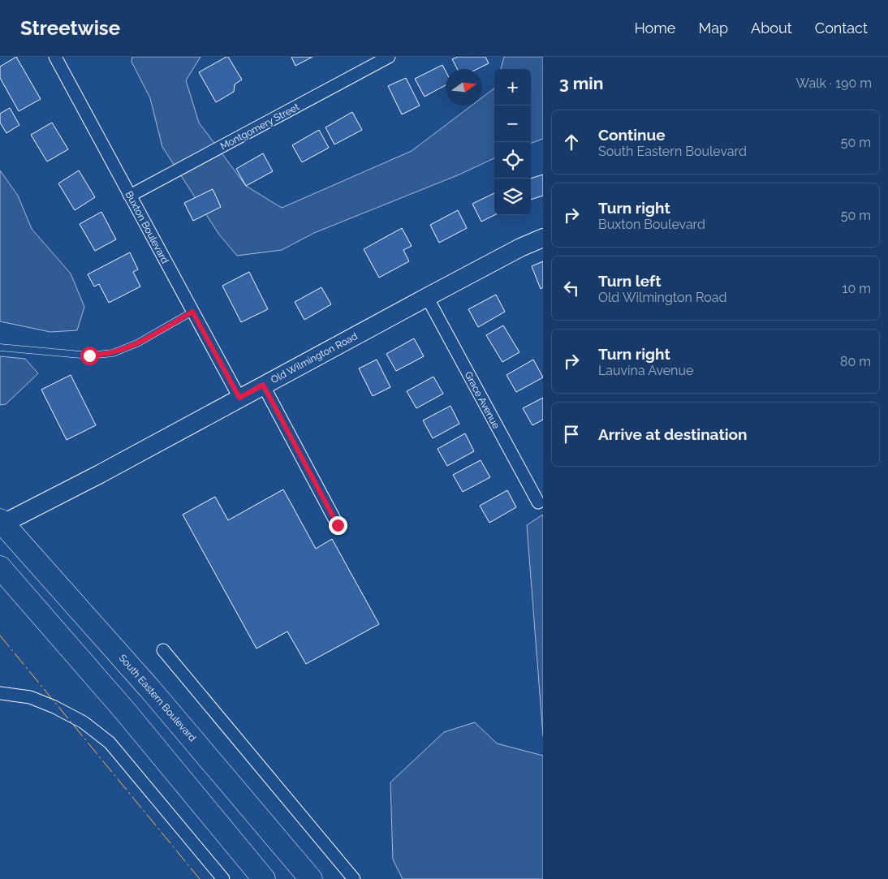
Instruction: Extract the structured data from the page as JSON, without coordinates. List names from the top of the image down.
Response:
{
  "streets": {
    "highway": ["South Eastern Boulevard"],
    "main road": ["Old Wilmington Road"],
    "street": ["Montgomery Street", "Buxton Boulevard", "Grace Avenue"]
  },
  "crossings": [
    ["Montgomery Street", "Buxton Boulevard"],
    ["Buxton Boulevard", "Old Wilmington Road"],
    ["Old Wilmington Road", "Grace Avenue"],
    ["Old Wilmington Road", "South Eastern Boulevard"]
  ],
  "north": "right",
  "page": {
    "header": "Streetwise",
    "nav": [
      "Home",
      "Map",
      "About",
      "Contact"
    ],
    "heading": ["3 min", "Walk · 190 m"],
    "map_buttons": ["+", "−"],
    "list": [
      ["Continue", "South Eastern Boulevard", "50 m"],
      ["Turn right", "Buxton Boulevard", "50 m"],
      ["Turn left", "Old Wilmington Road", "10 m"],
      ["Turn right", "Lauvina Avenue", "80 m"],
      "Arrive at destination"
    ]
  }
}
